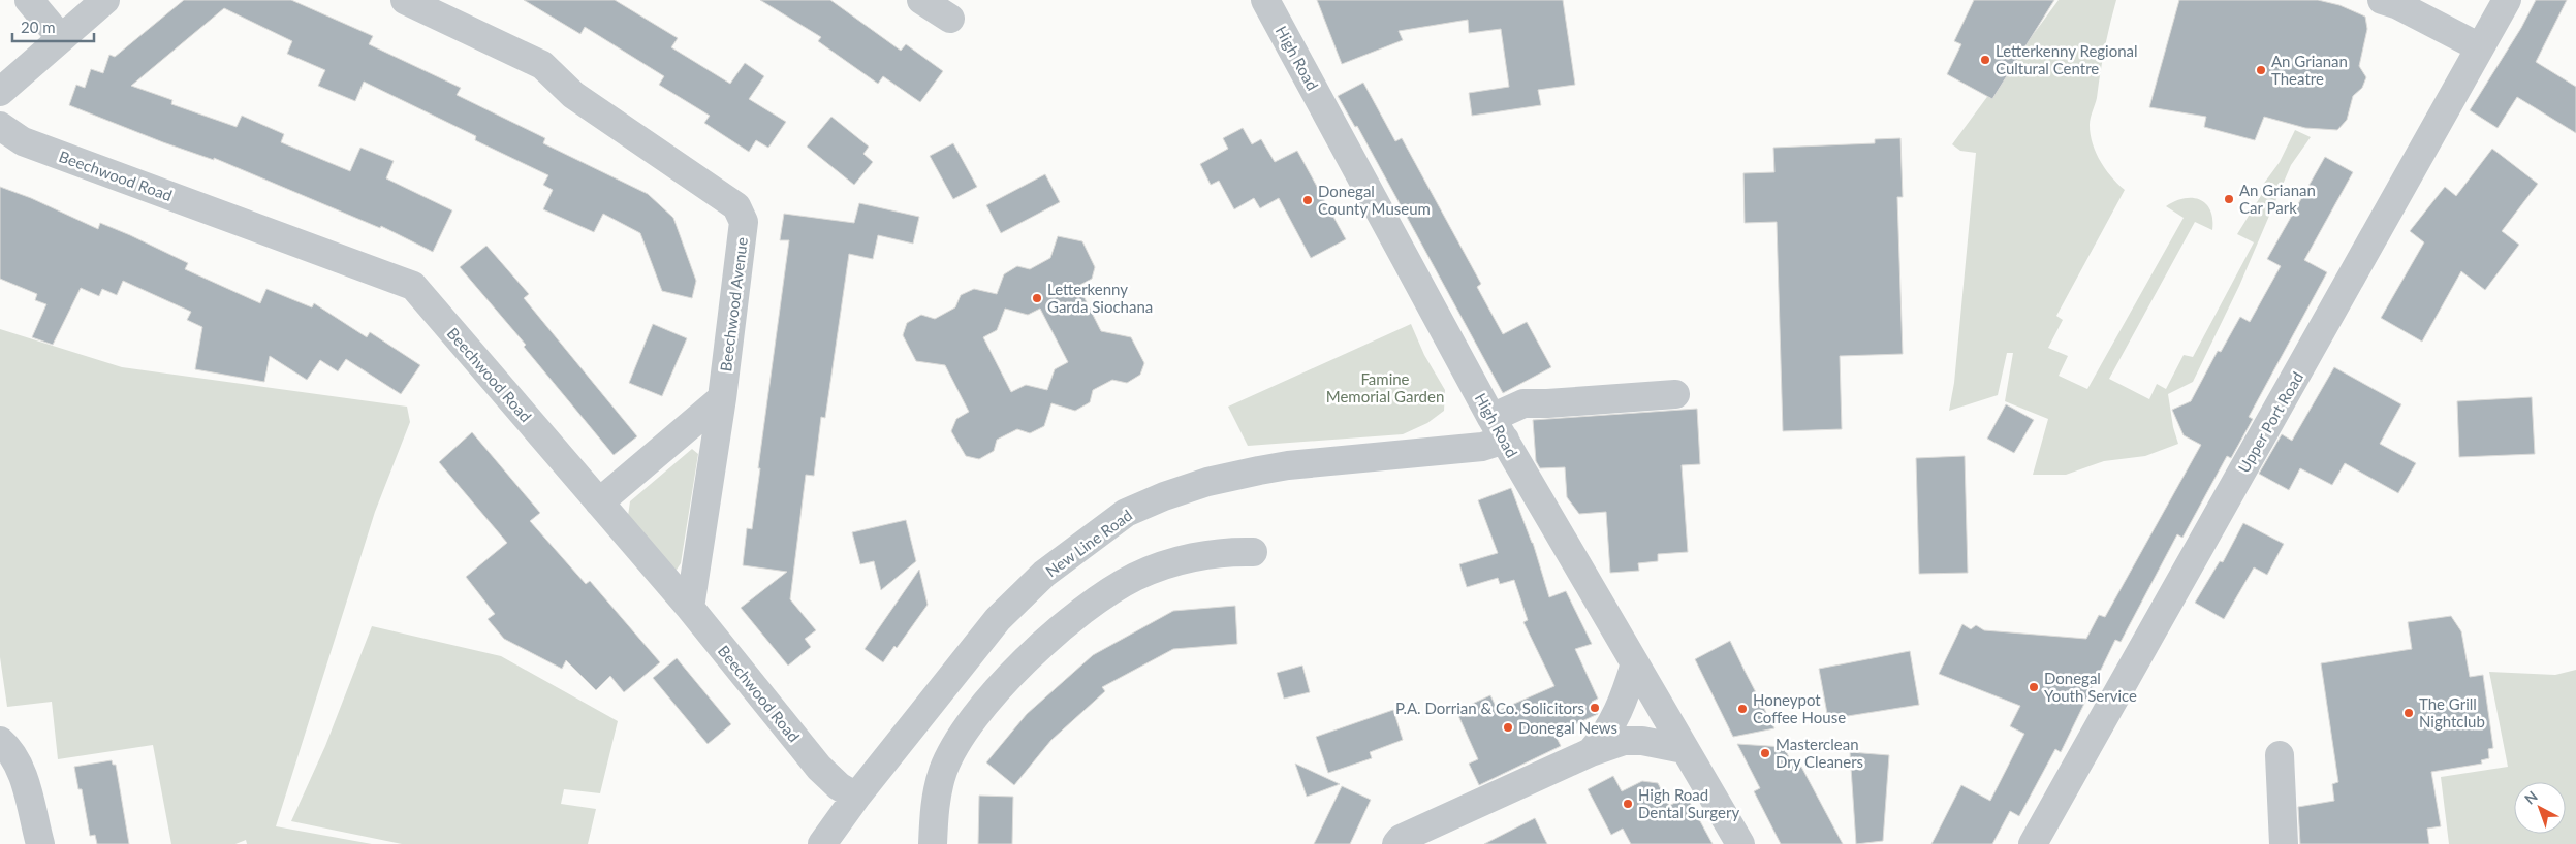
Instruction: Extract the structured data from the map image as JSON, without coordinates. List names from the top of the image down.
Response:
{
  "streets": {
    "street": [
      "High Road",
      "Beechwood Road",
      "Beechwood Avenue",
      "Upper Port Road",
      "New Line Road"
    ]
  },
  "crossings": [
    ["High Road", "New Line Road"],
    ["Beechwood Road", "Beechwood Avenue"],
    ["Beechwood Road", "New Line Road"]
  ],
  "parks": ["Famine Memorial Garden"],
  "places": [
    "Letterkenny Regional Cultural Centre",
    "An Grianan Theatre",
    "An Grianan Car Park",
    "Donegal County Museum",
    "Letterkenny Garda Siochana",
    "Donegal Youth Service",
    "P.A. Dorrian & Co. Solicitors",
    "Honeypot Coffee House",
    "The Grill Nightclub",
    "Donegal News",
    "Masterclean Dry Cleaners",
    "High Road Dental Surgery"
  ],
  "scale_bar": "20 m",
  "north": "top left"
}
